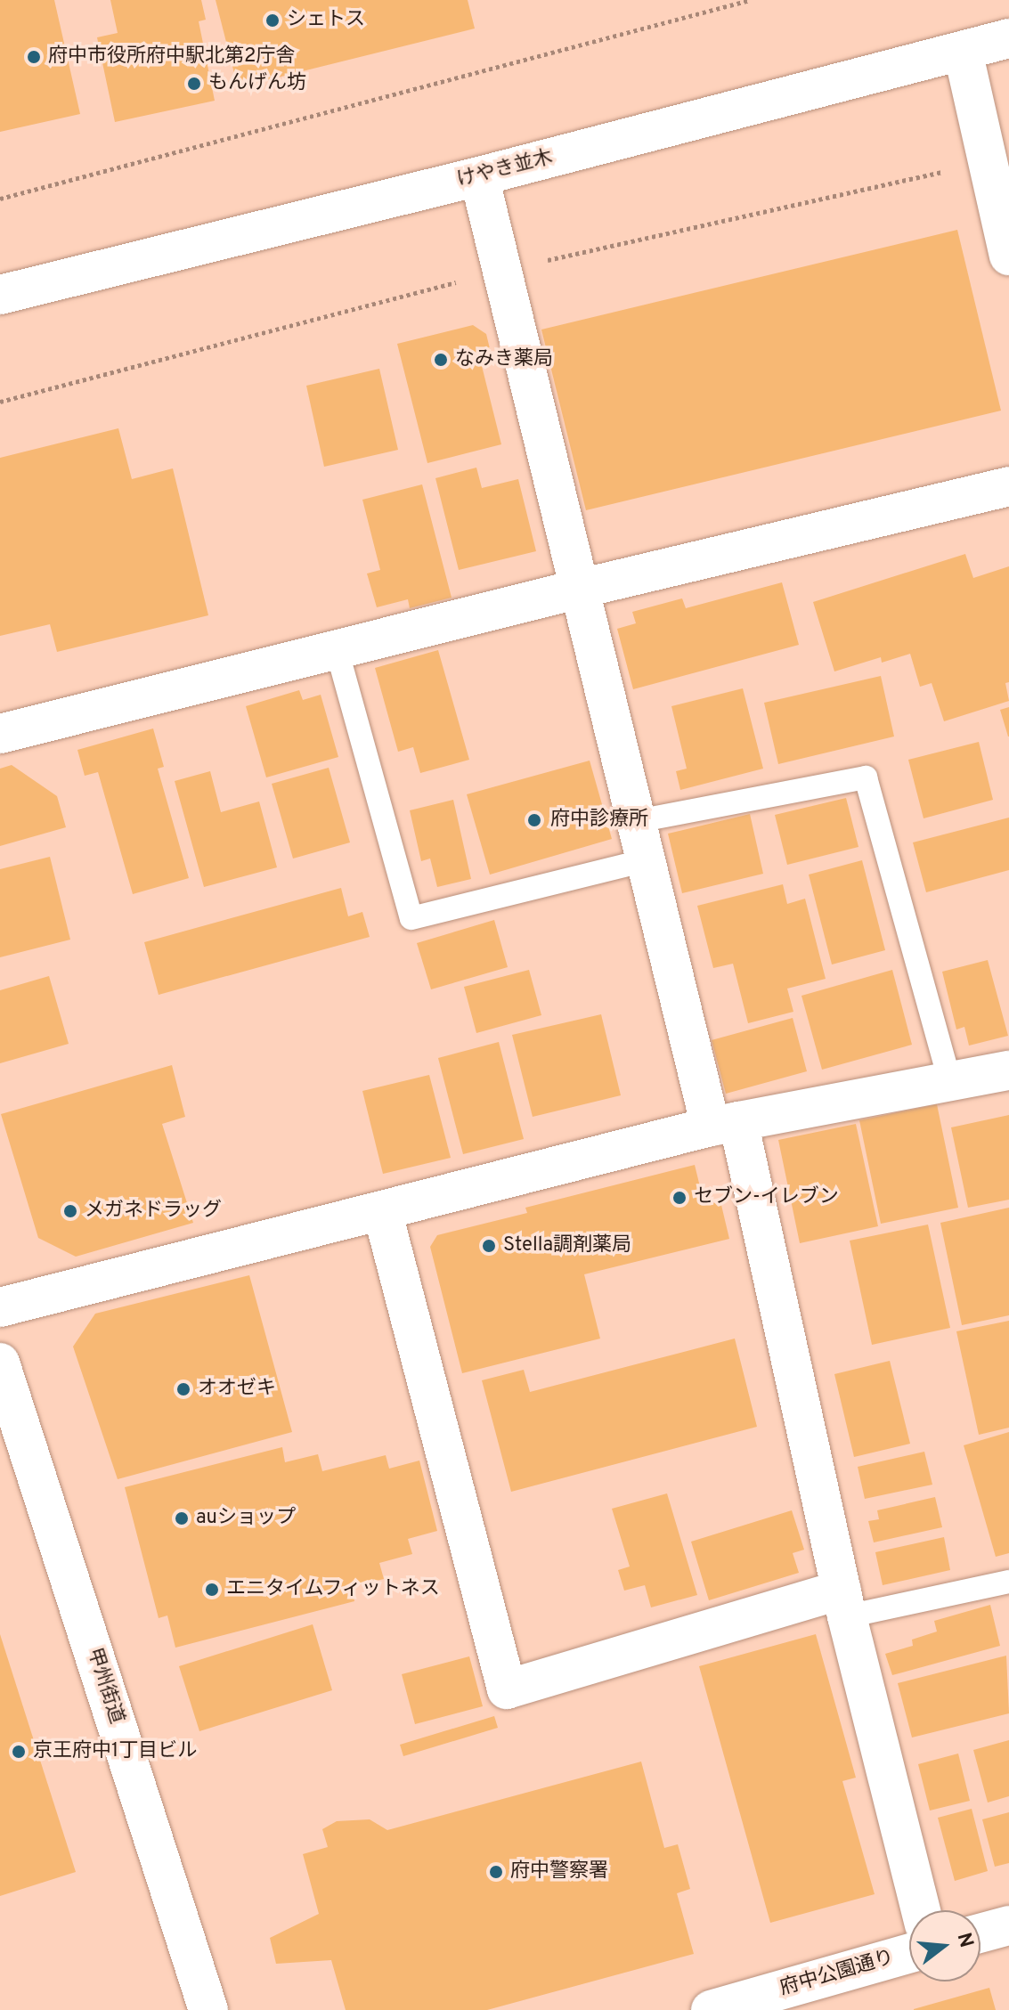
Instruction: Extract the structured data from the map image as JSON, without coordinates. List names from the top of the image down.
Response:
{
  "streets": {
    "main road": ["けやき並木", "甲州街道", "府中公園通り"]
  },
  "places": [
    "シェトス",
    "府中市役所府中駅北第2庁舎",
    "もんげん坊",
    "なみき薬局",
    "府中診療所",
    "セブン-イレブン",
    "メガネドラッグ",
    "Stella調剤薬局",
    "オオゼキ",
    "auショップ",
    "エニタイムフィットネス",
    "京王府中1丁目ビル",
    "府中警察署"
  ],
  "north": "right"
}
